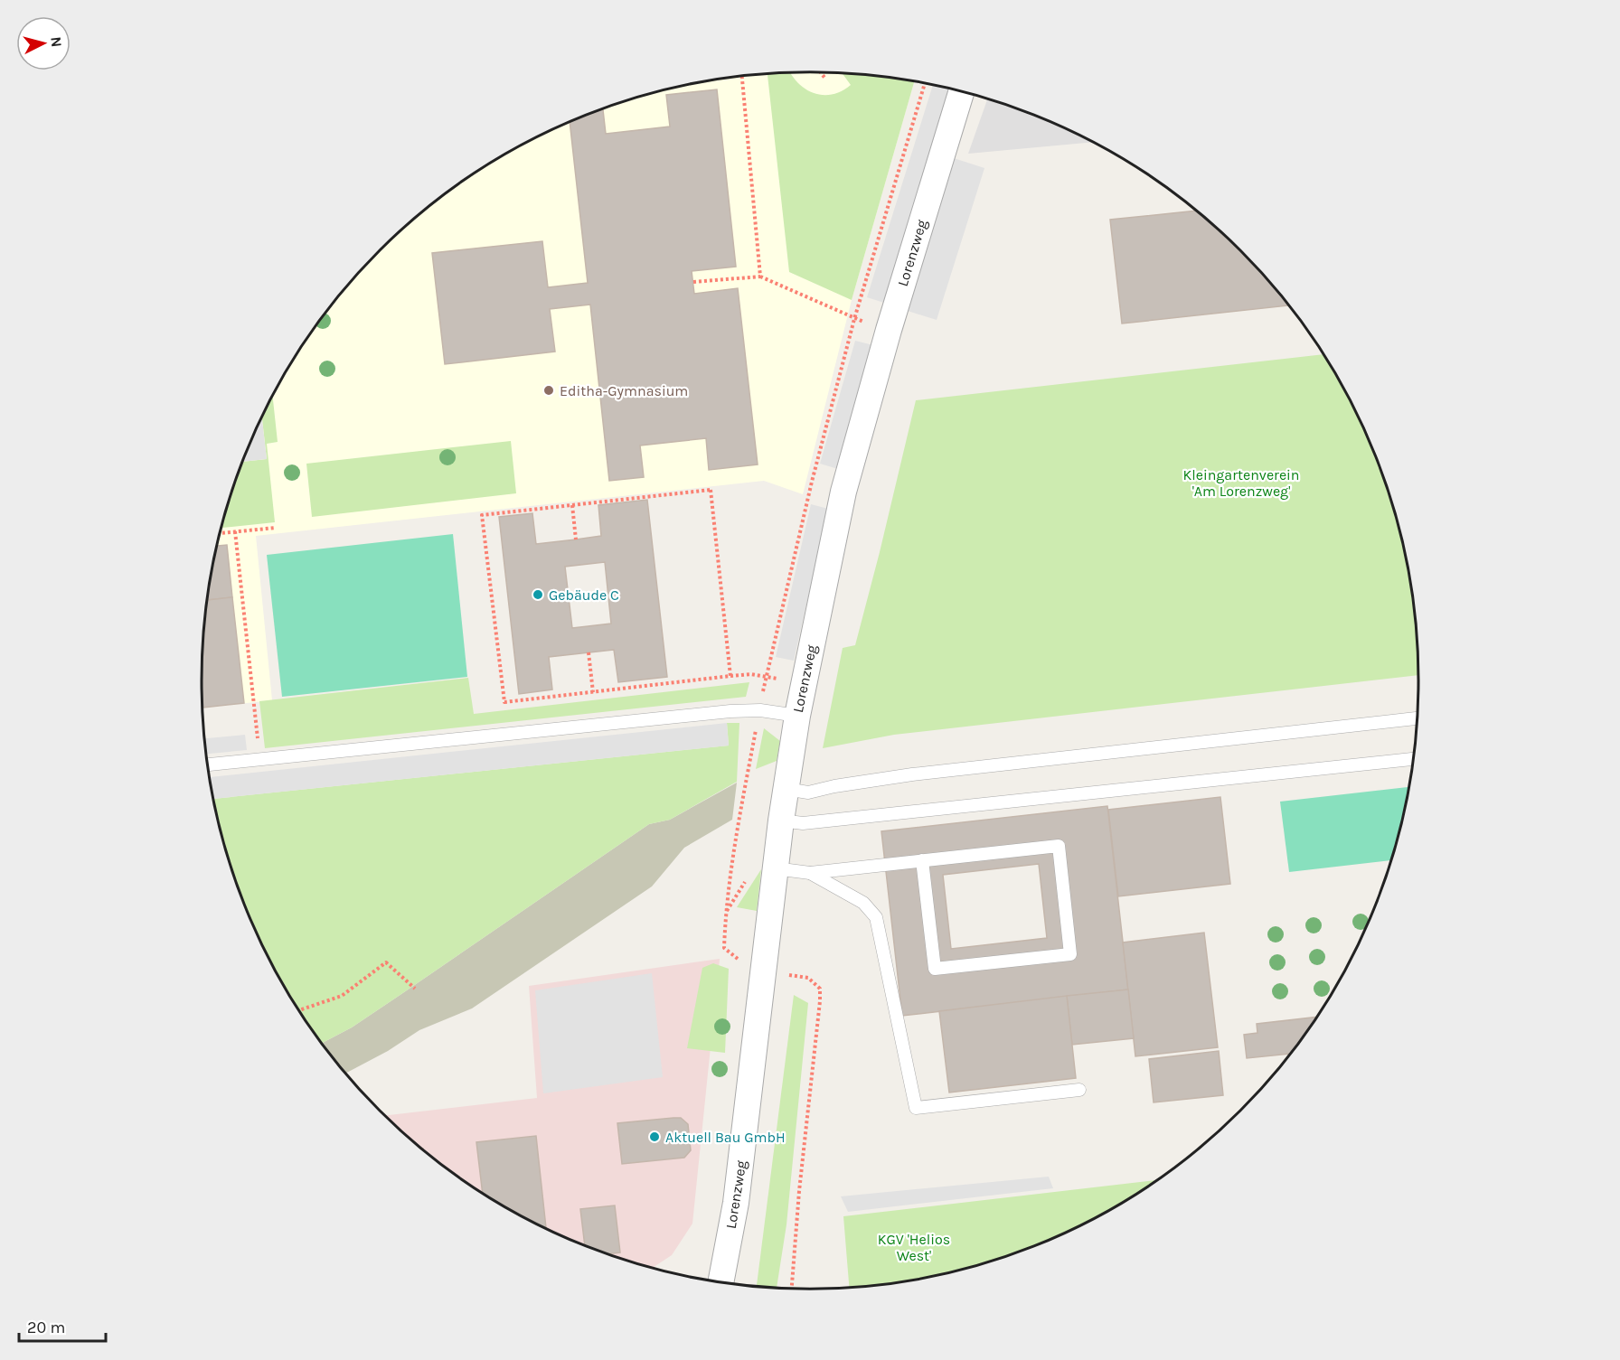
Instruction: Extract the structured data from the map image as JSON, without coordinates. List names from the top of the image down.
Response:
{
  "streets": {
    "street": ["Lorenzweg"]
  },
  "parks": ["Kleingartenverein 'Am Lorenzweg'", "KGV 'Helios West'"],
  "places": ["Editha-Gymnasium", "Gebäude C", "Aktuell Bau GmbH"],
  "scale_bar": "20 m",
  "north": "right"
}
